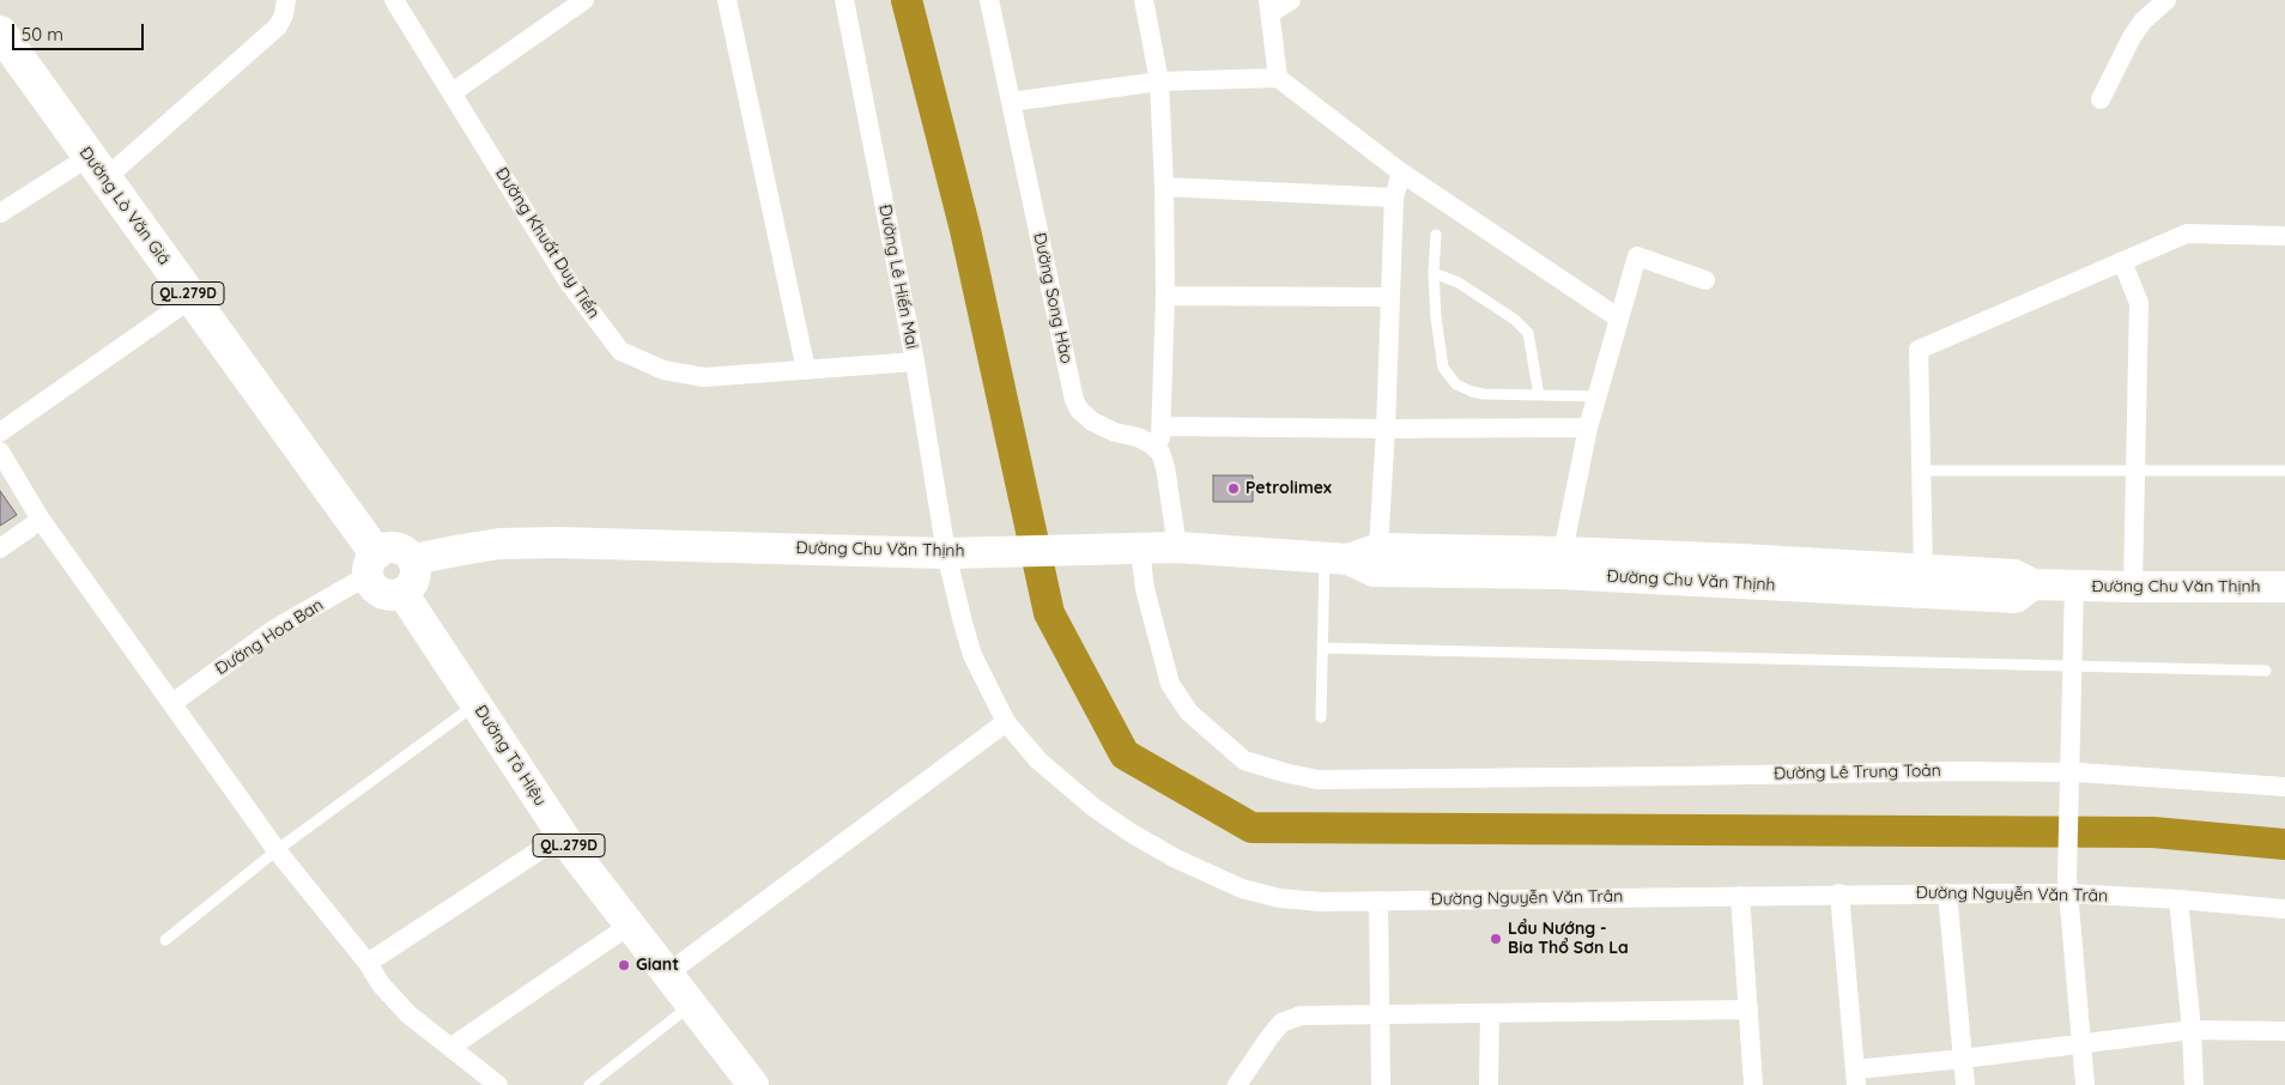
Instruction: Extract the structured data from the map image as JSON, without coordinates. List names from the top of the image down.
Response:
{
  "streets": {
    "highway": ["Đường Lò Văn Giá", "QL.279D"],
    "main road": ["Đường Chu Văn Thịnh", "Đường Tô Hiệu"],
    "street": [
      "Đường Khuất Duy Tiến",
      "Đường Lê Hiến Mai",
      "Đường Song Hào",
      "Đường Hoa Ban",
      "Đường Lê Trung Toản",
      "Đường Nguyễn Văn Trân"
    ]
  },
  "crossings": [
    ["Đường Lò Văn Giá", "Đường Chu Văn Thịnh"],
    ["Đường Lò Văn Giá", "Đường Hoa Ban"],
    ["Đường Lò Văn Giá", "Đường Tô Hiệu"],
    ["Đường Khuất Duy Tiến", "Đường Lê Hiến Mai"],
    ["Đường Lê Hiến Mai", "Đường Chu Văn Thịnh"],
    ["Đường Lê Hiến Mai", "Đường Nguyễn Văn Trân"],
    ["Đường Chu Văn Thịnh", "Đường Hoa Ban"],
    ["Đường Chu Văn Thịnh", "Đường Tô Hiệu"],
    ["Đường Chu Văn Thịnh", "Đường Lê Trung Toản"],
    ["Đường Chu Văn Thịnh", "Đường Nguyễn Văn Trân"],
    ["Đường Hoa Ban", "Đường Tô Hiệu"]
  ],
  "places": ["Petrolimex", "Lẩu Nướng - Bia Thổ Sơn La", "Giant"],
  "scale_bar": "50 m"
}
